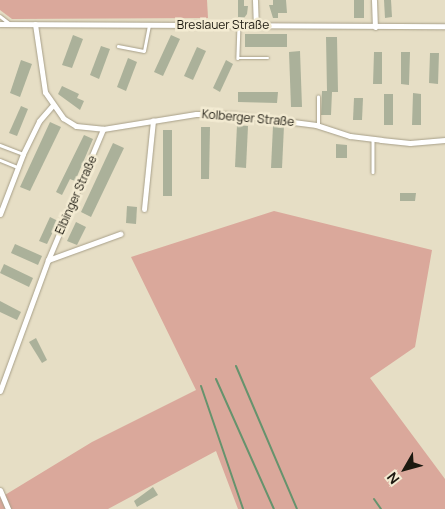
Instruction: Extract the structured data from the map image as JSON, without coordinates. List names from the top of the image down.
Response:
{
  "streets": {
    "street": ["Breslauer Straße", "Kolberger Straße", "Elbinger Straße"]
  },
  "crossings": [
    ["Breslauer Straße", "Kolberger Straße"],
    ["Kolberger Straße", "Elbinger Straße"]
  ],
  "north": "bottom left"
}
